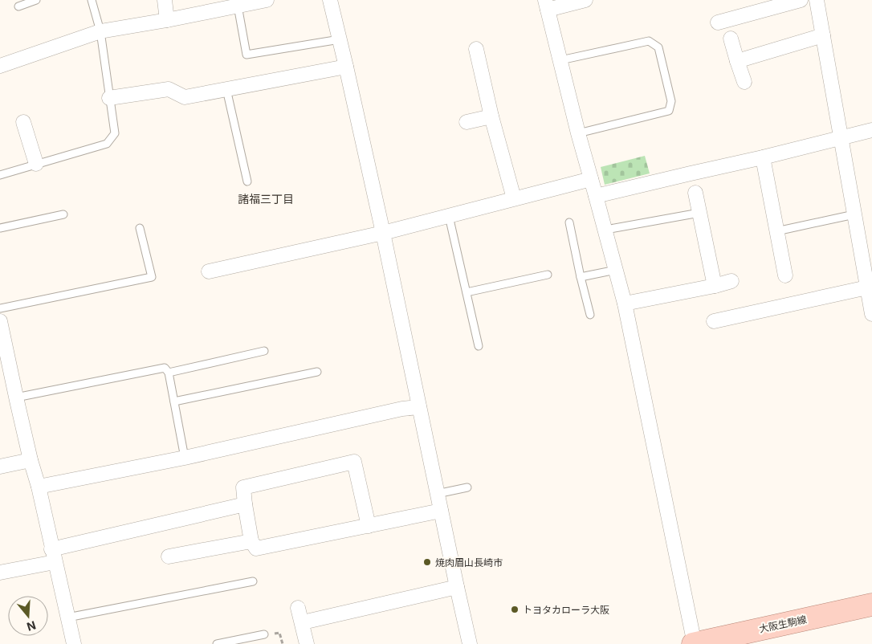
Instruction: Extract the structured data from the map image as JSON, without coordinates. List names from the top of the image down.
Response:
{
  "streets": {
    "main road": ["大阪生駒線"]
  },
  "districts": ["諸福三丁目"],
  "places": ["焼肉眉山長崎市", "トヨタカローラ大阪"],
  "north": "bottom"
}
